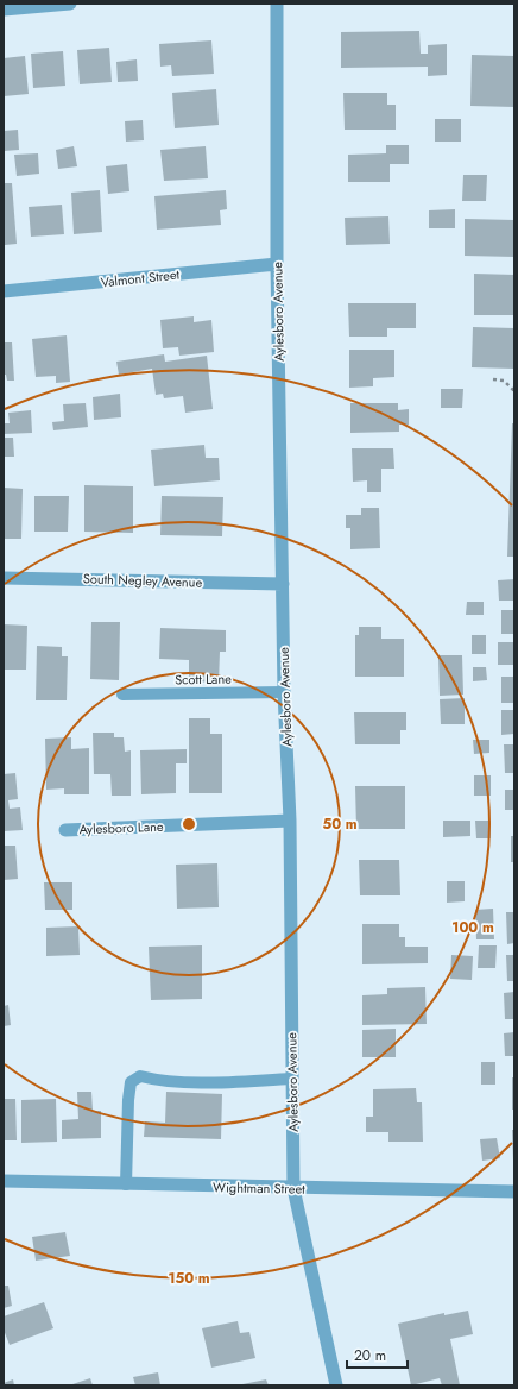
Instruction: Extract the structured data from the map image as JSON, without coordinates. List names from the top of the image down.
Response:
{
  "streets": {
    "street": [
      "Valmont Street",
      "Aylesboro Avenue",
      "South Negley Avenue",
      "Aylesboro Lane",
      "Wightman Street"
    ],
    "lane": ["Scott Lane"]
  },
  "crossings": [
    ["Valmont Street", "Aylesboro Avenue"],
    ["Aylesboro Avenue", "South Negley Avenue"],
    ["Aylesboro Avenue", "Scott Lane"],
    ["Aylesboro Avenue", "Aylesboro Lane"],
    ["Aylesboro Avenue", "Wightman Street"]
  ],
  "scale_bar": "20 m",
  "rings": ["50 m", "100 m", "150 m"]
}
